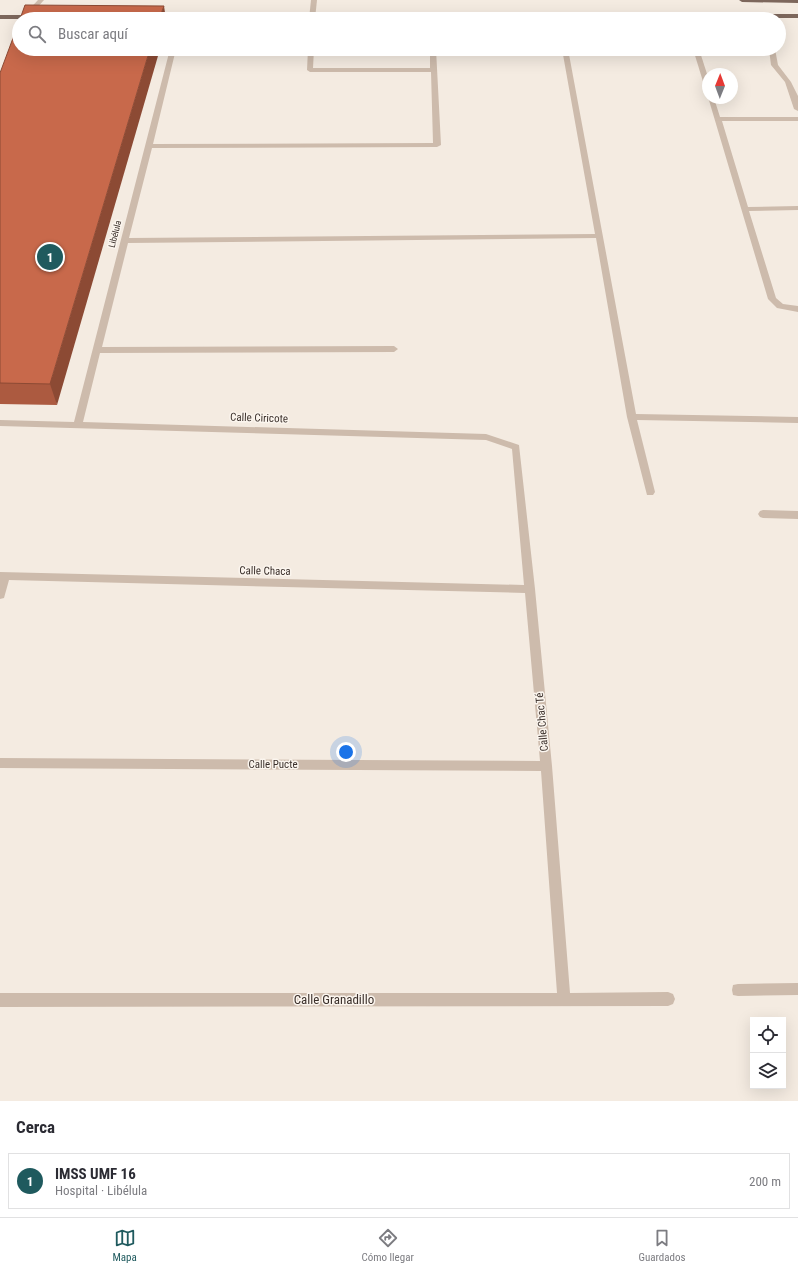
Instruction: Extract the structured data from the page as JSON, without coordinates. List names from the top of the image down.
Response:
{
  "streets": {
    "street": [
      "Libélula",
      "Calle Ciricote",
      "Calle Chaca",
      "Calle Chac Té",
      "Calle Pucte",
      "Calle Granadillo"
    ]
  },
  "crossings": [
    ["Libélula", "Calle Ciricote"],
    ["Calle Ciricote", "Calle Chac Té"],
    ["Calle Chaca", "Calle Chac Té"],
    ["Calle Chac Té", "Calle Pucte"],
    ["Calle Chac Té", "Calle Granadillo"]
  ],
  "north": "top",
  "page": {
    "search": "Buscar aquí",
    "pins": "1",
    "heading": "Cerca",
    "list": [
      {
        "mark": "1",
        "name": "IMSS UMF 16",
        "note": "Hospital · Libélula",
        "value": "200 m"
      }
    ],
    "nav": ["Mapa", "Cómo llegar", "Guardados"]
  }
}
